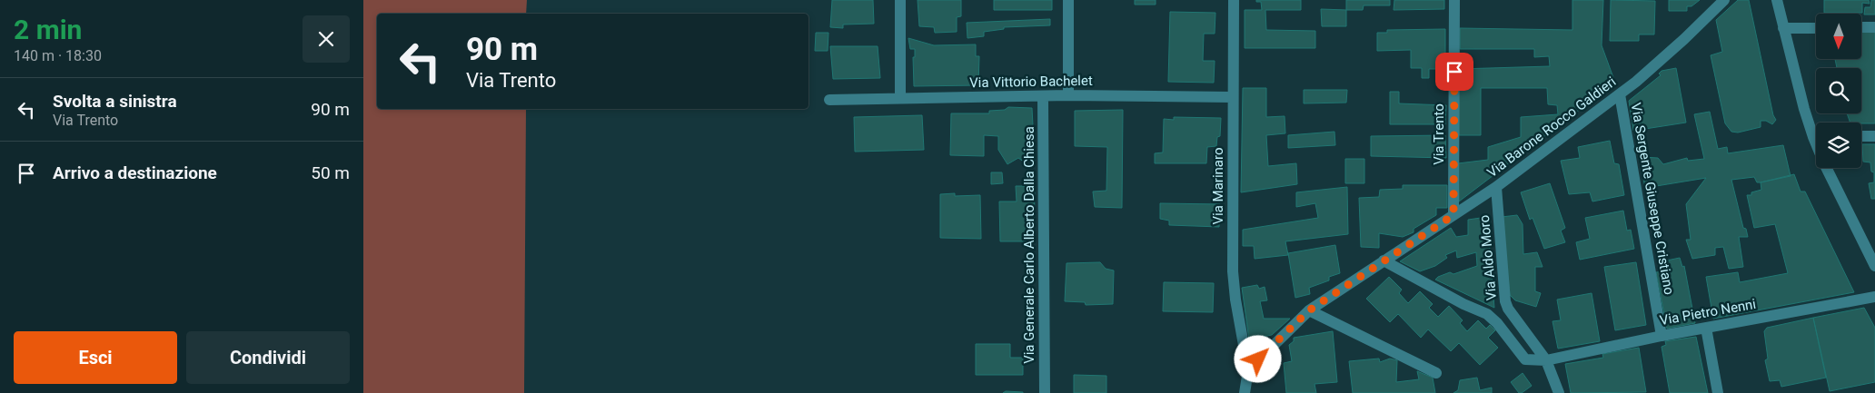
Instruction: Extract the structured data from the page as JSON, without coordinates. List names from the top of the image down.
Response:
{
  "streets": {
    "street": [
      "Via Vittorio Bachelet",
      "Via Barone Rocco Galdieri",
      "Via Trento",
      "Via Marinaro",
      "Via Sergente Giuseppe Cristiano",
      "Via Generale Carlo Alberto Dalla Chiesa",
      "Via Aldo Moro",
      "Via Pietro Nenni"
    ]
  },
  "crossings": [
    ["Via Vittorio Bachelet", "Via Marinaro"],
    ["Via Vittorio Bachelet", "Via Generale Carlo Alberto Dalla Chiesa"],
    ["Via Barone Rocco Galdieri", "Via Trento"],
    ["Via Barone Rocco Galdieri", "Via Marinaro"],
    ["Via Barone Rocco Galdieri", "Via Sergente Giuseppe Cristiano"],
    ["Via Barone Rocco Galdieri", "Via Aldo Moro"],
    ["Via Barone Rocco Galdieri", "Via Pietro Nenni"],
    ["Via Sergente Giuseppe Cristiano", "Via Pietro Nenni"],
    ["Via Aldo Moro", "Via Pietro Nenni"]
  ],
  "north": "bottom",
  "page": {
    "heading": ["2 min", "140 m · 18:30"],
    "turn": ["90 m", "Via Trento"],
    "list": [
      {
        "name": "Svolta a sinistra",
        "note": "Via Trento",
        "value": "90 m"
      },
      {
        "name": "Arrivo a destinazione",
        "value": "50 m"
      }
    ],
    "buttons": ["Esci", "Condividi"]
  }
}
